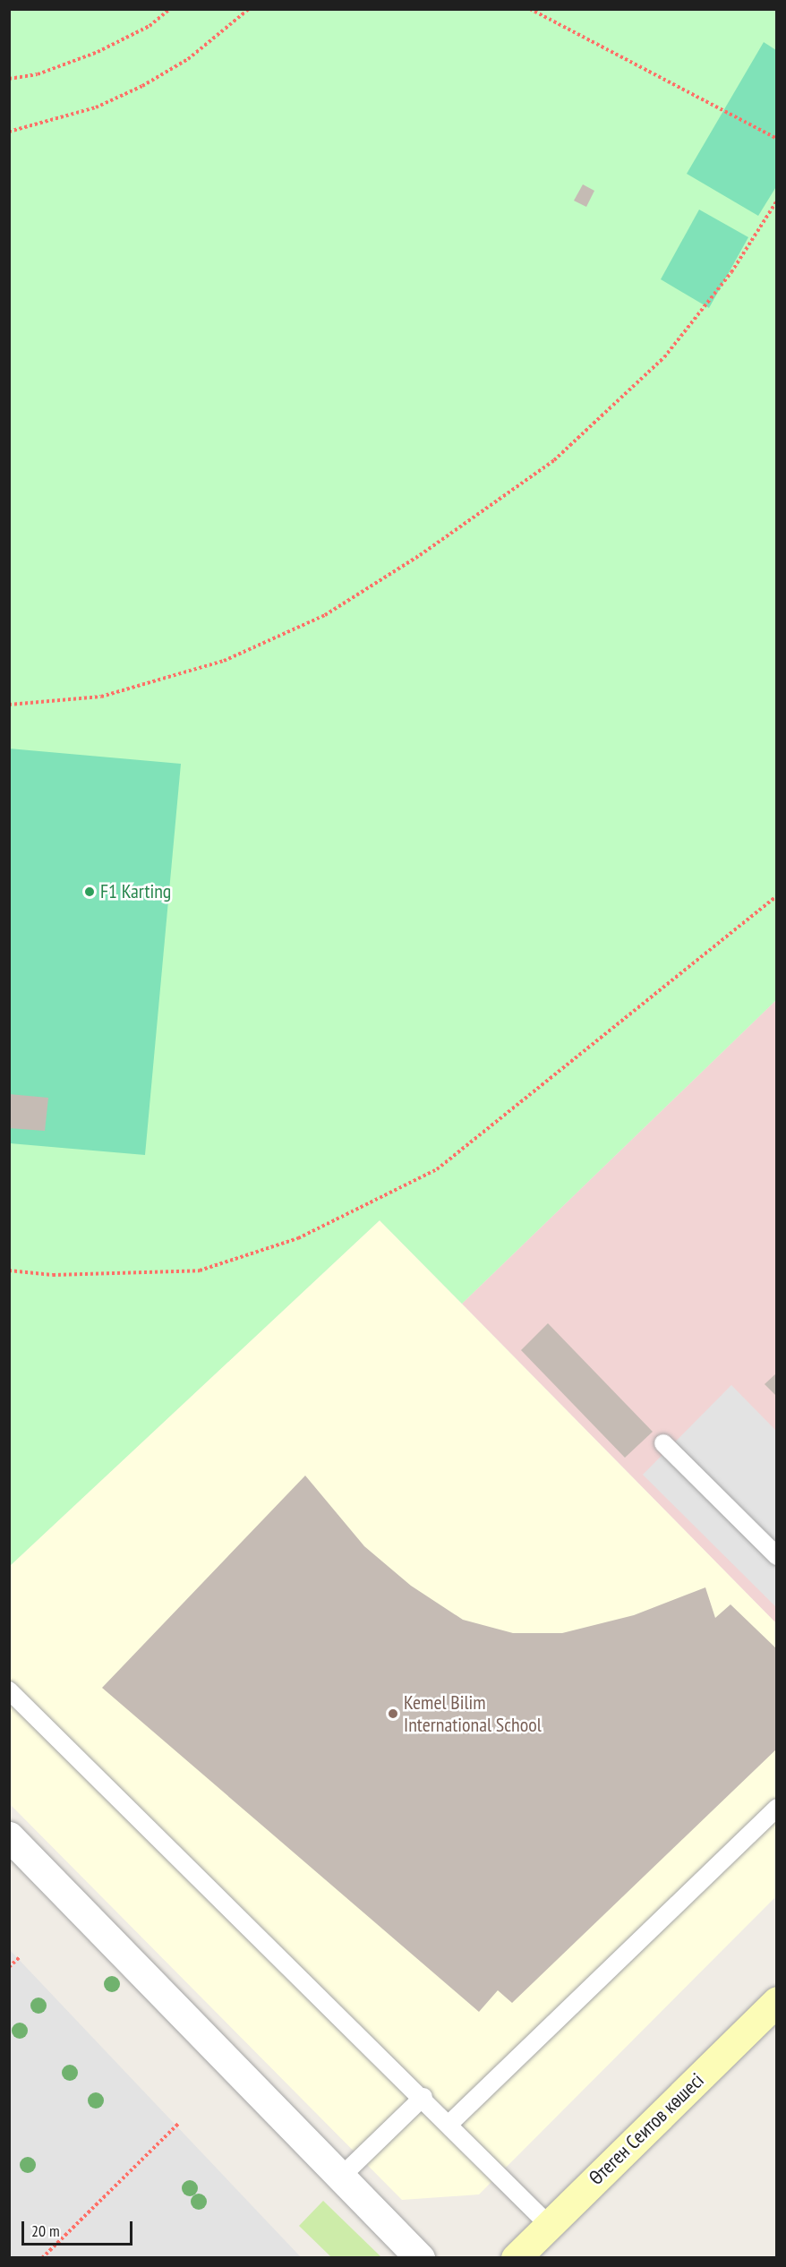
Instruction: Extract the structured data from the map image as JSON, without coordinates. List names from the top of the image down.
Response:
{
  "streets": {
    "main road": ["Өтеген Сеитов көшесі"]
  },
  "places": ["F1 Karting", "Kemel Bilim International School"],
  "scale_bar": "20 m"
}
